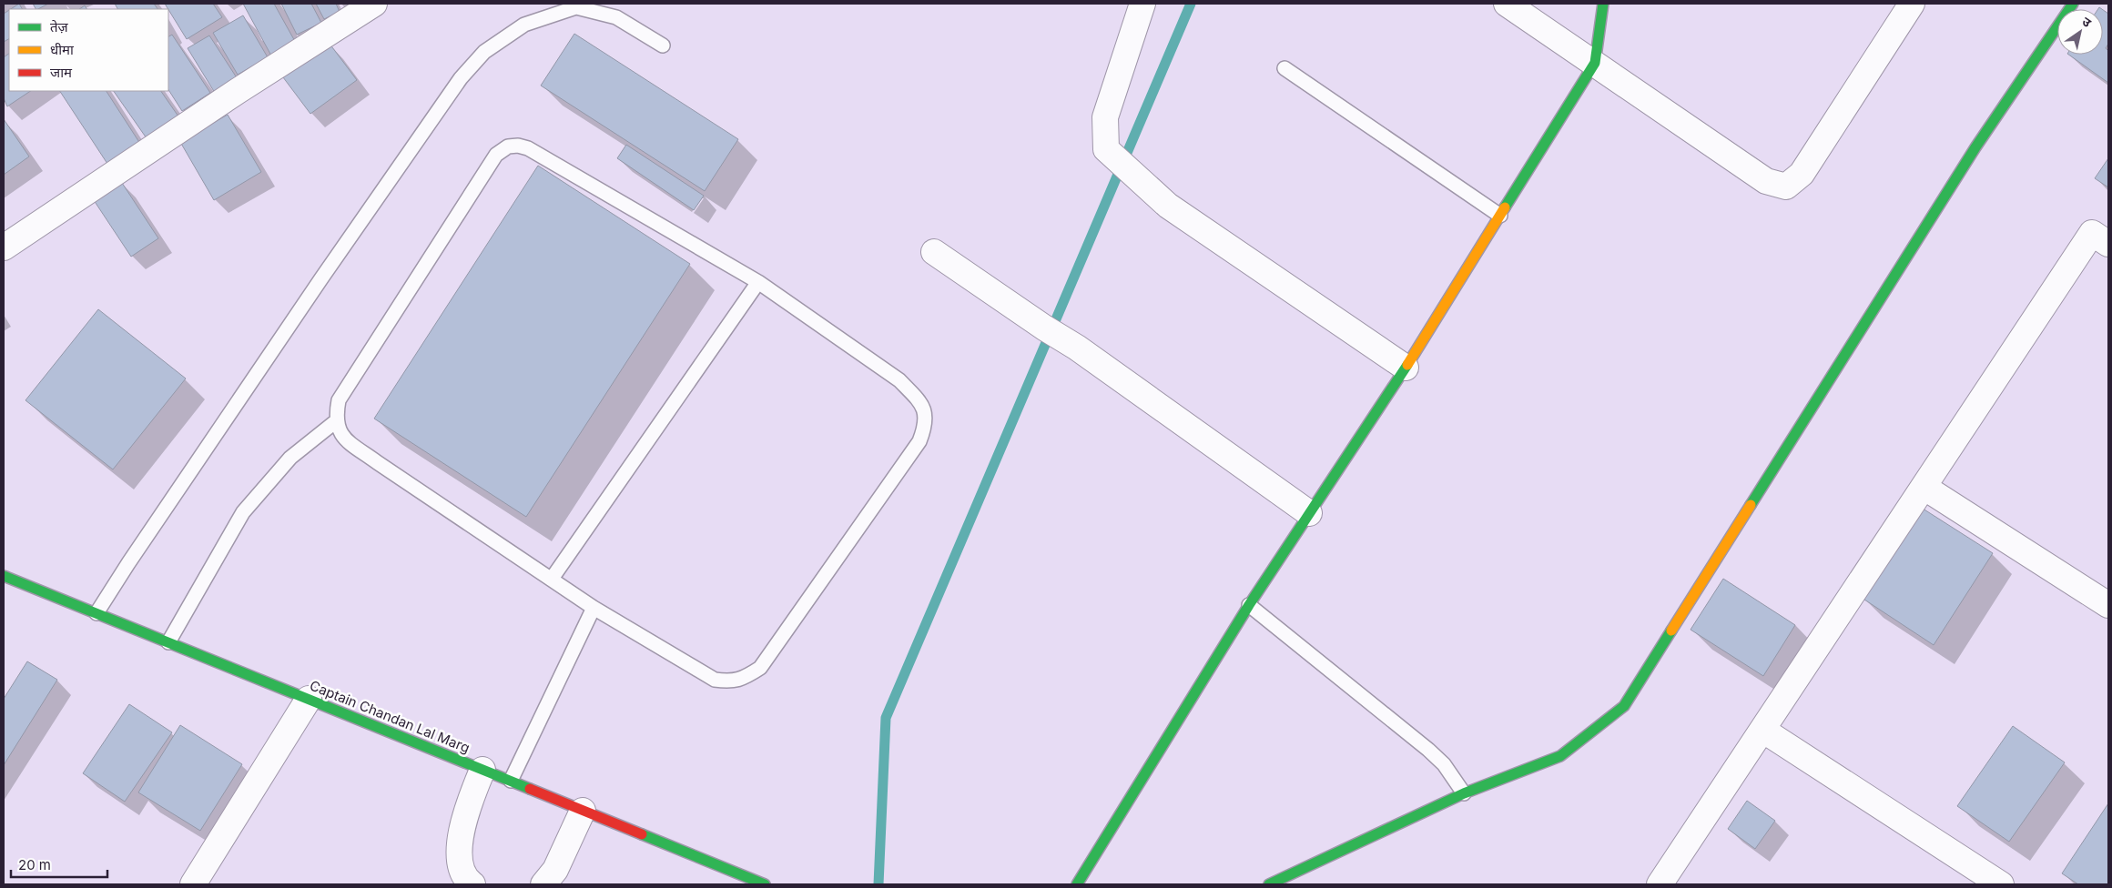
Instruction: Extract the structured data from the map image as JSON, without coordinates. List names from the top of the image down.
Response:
{
  "streets": {
    "street": ["Captain Chandan Lal Marg"]
  },
  "legend": ["तेज़", "धीमा", "जाम"],
  "scale_bar": "20 m",
  "north": "top right"
}
